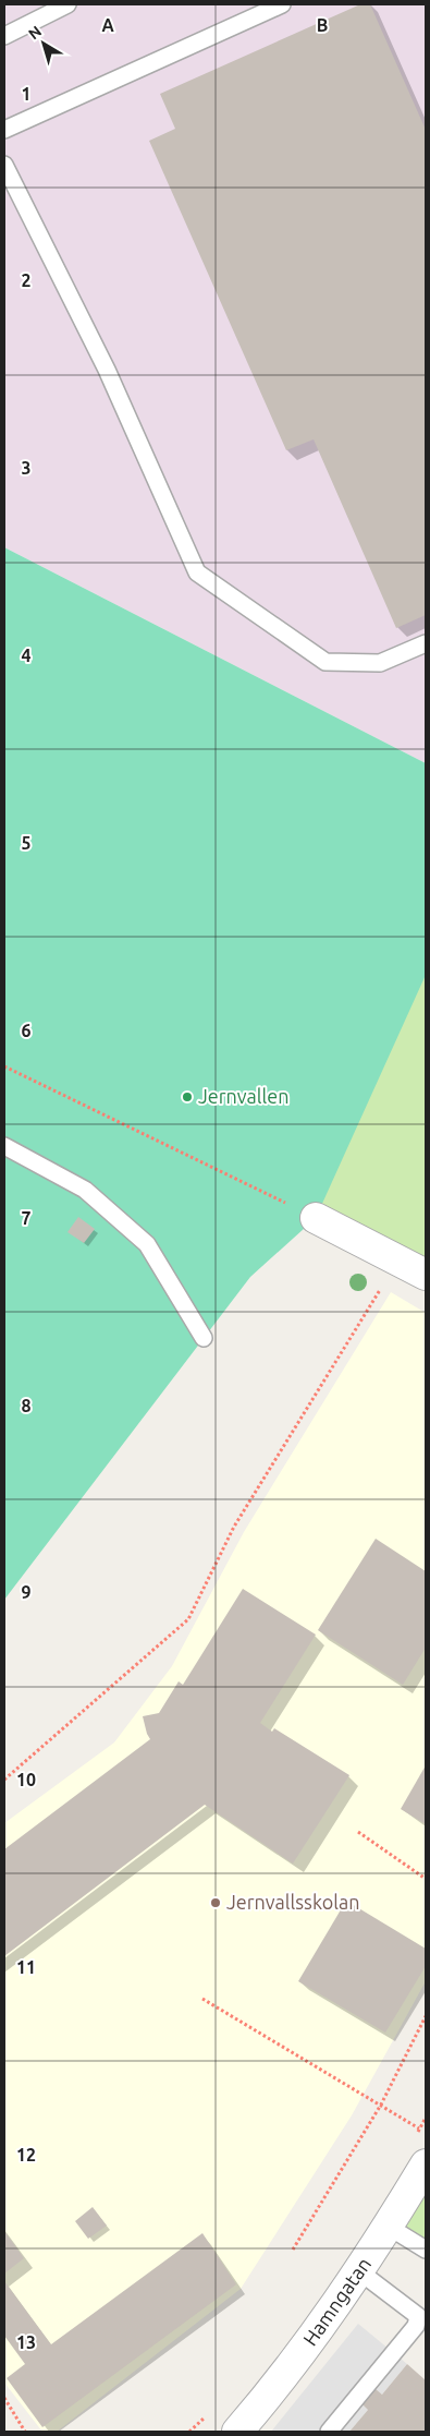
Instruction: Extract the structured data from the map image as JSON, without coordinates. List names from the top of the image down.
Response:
{
  "streets": {
    "street": ["Hamngatan"]
  },
  "places": ["Jernvallen", "Jernvallsskolan"],
  "north": "top left",
  "grid": {
    "columns": ["A", "B"],
    "rows": [
      "1",
      "2",
      "3",
      "4",
      "5",
      "6",
      "7",
      "8",
      "9",
      "10",
      "11",
      "12",
      "13"
    ]
  }
}
